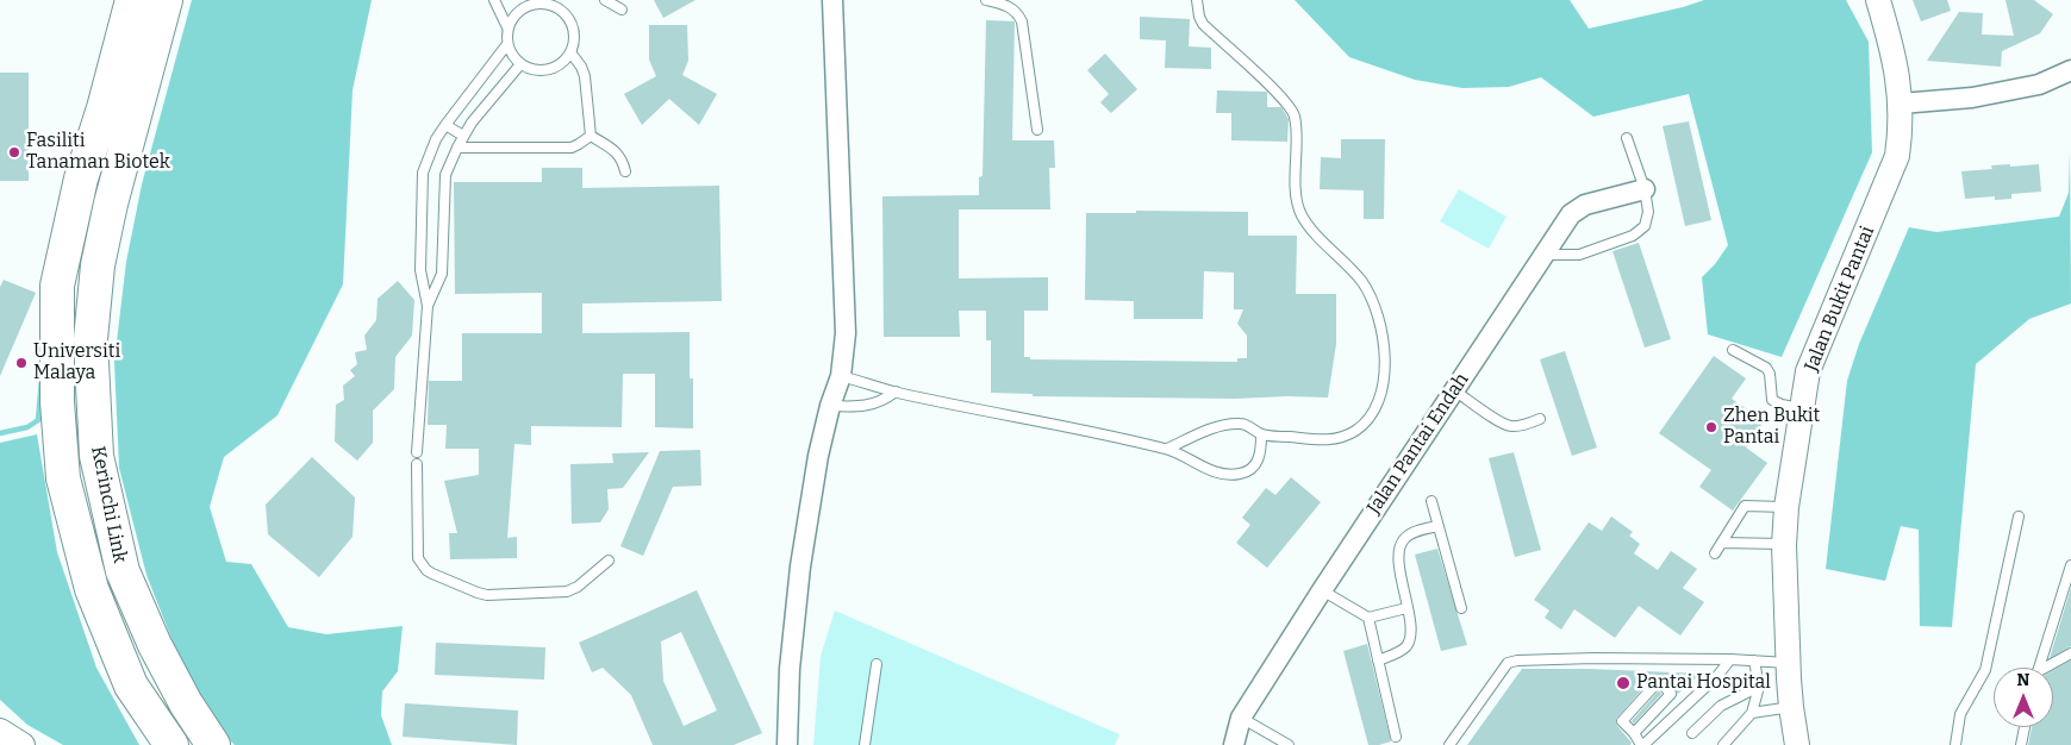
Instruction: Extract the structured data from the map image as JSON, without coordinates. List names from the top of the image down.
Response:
{
  "streets": {
    "highway": ["Kerinchi Link"],
    "street": ["Jalan Bukit Pantai", "Jalan Pantai Endah"]
  },
  "places": [
    "Fasiliti Tanaman Biotek",
    "Universiti Malaya",
    "Zhen Bukit Pantai",
    "Pantai Hospital"
  ],
  "north": "top"
}
